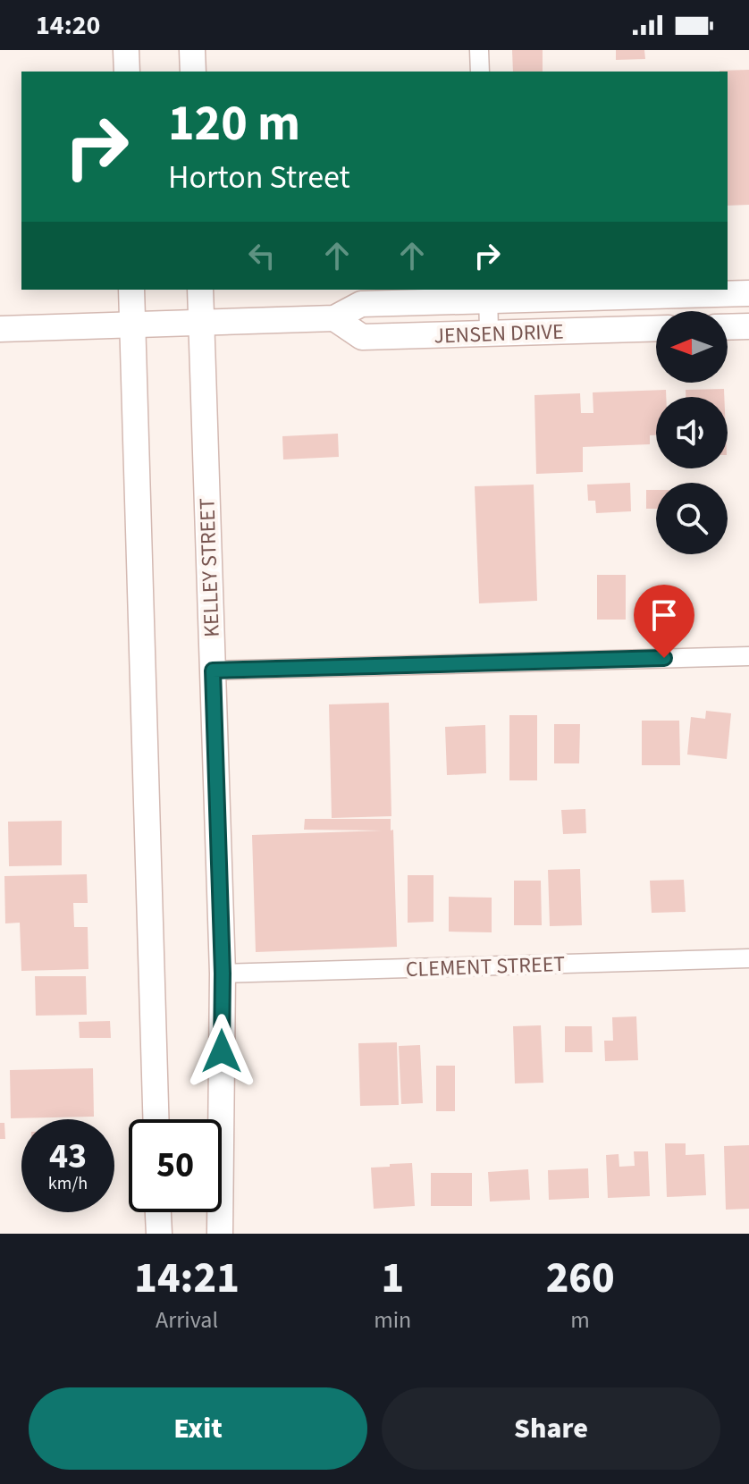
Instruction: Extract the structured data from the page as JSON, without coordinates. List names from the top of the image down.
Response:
{
  "streets": {
    "main road": ["JENSEN DRIVE", "KELLEY STREET"],
    "street": ["CLEMENT STREET"]
  },
  "crossings": [
    ["JENSEN DRIVE", "KELLEY STREET"],
    ["KELLEY STREET", "CLEMENT STREET"]
  ],
  "north": "left",
  "page": {
    "status": "14:20",
    "turn": ["120 m", "Horton Street"],
    "speed": "43 km/h",
    "limit": "50",
    "eta": [
      "14:21",
      "Arrival",
      "1",
      "min",
      "260",
      "m"
    ],
    "buttons": ["Exit", "Share"]
  }
}
